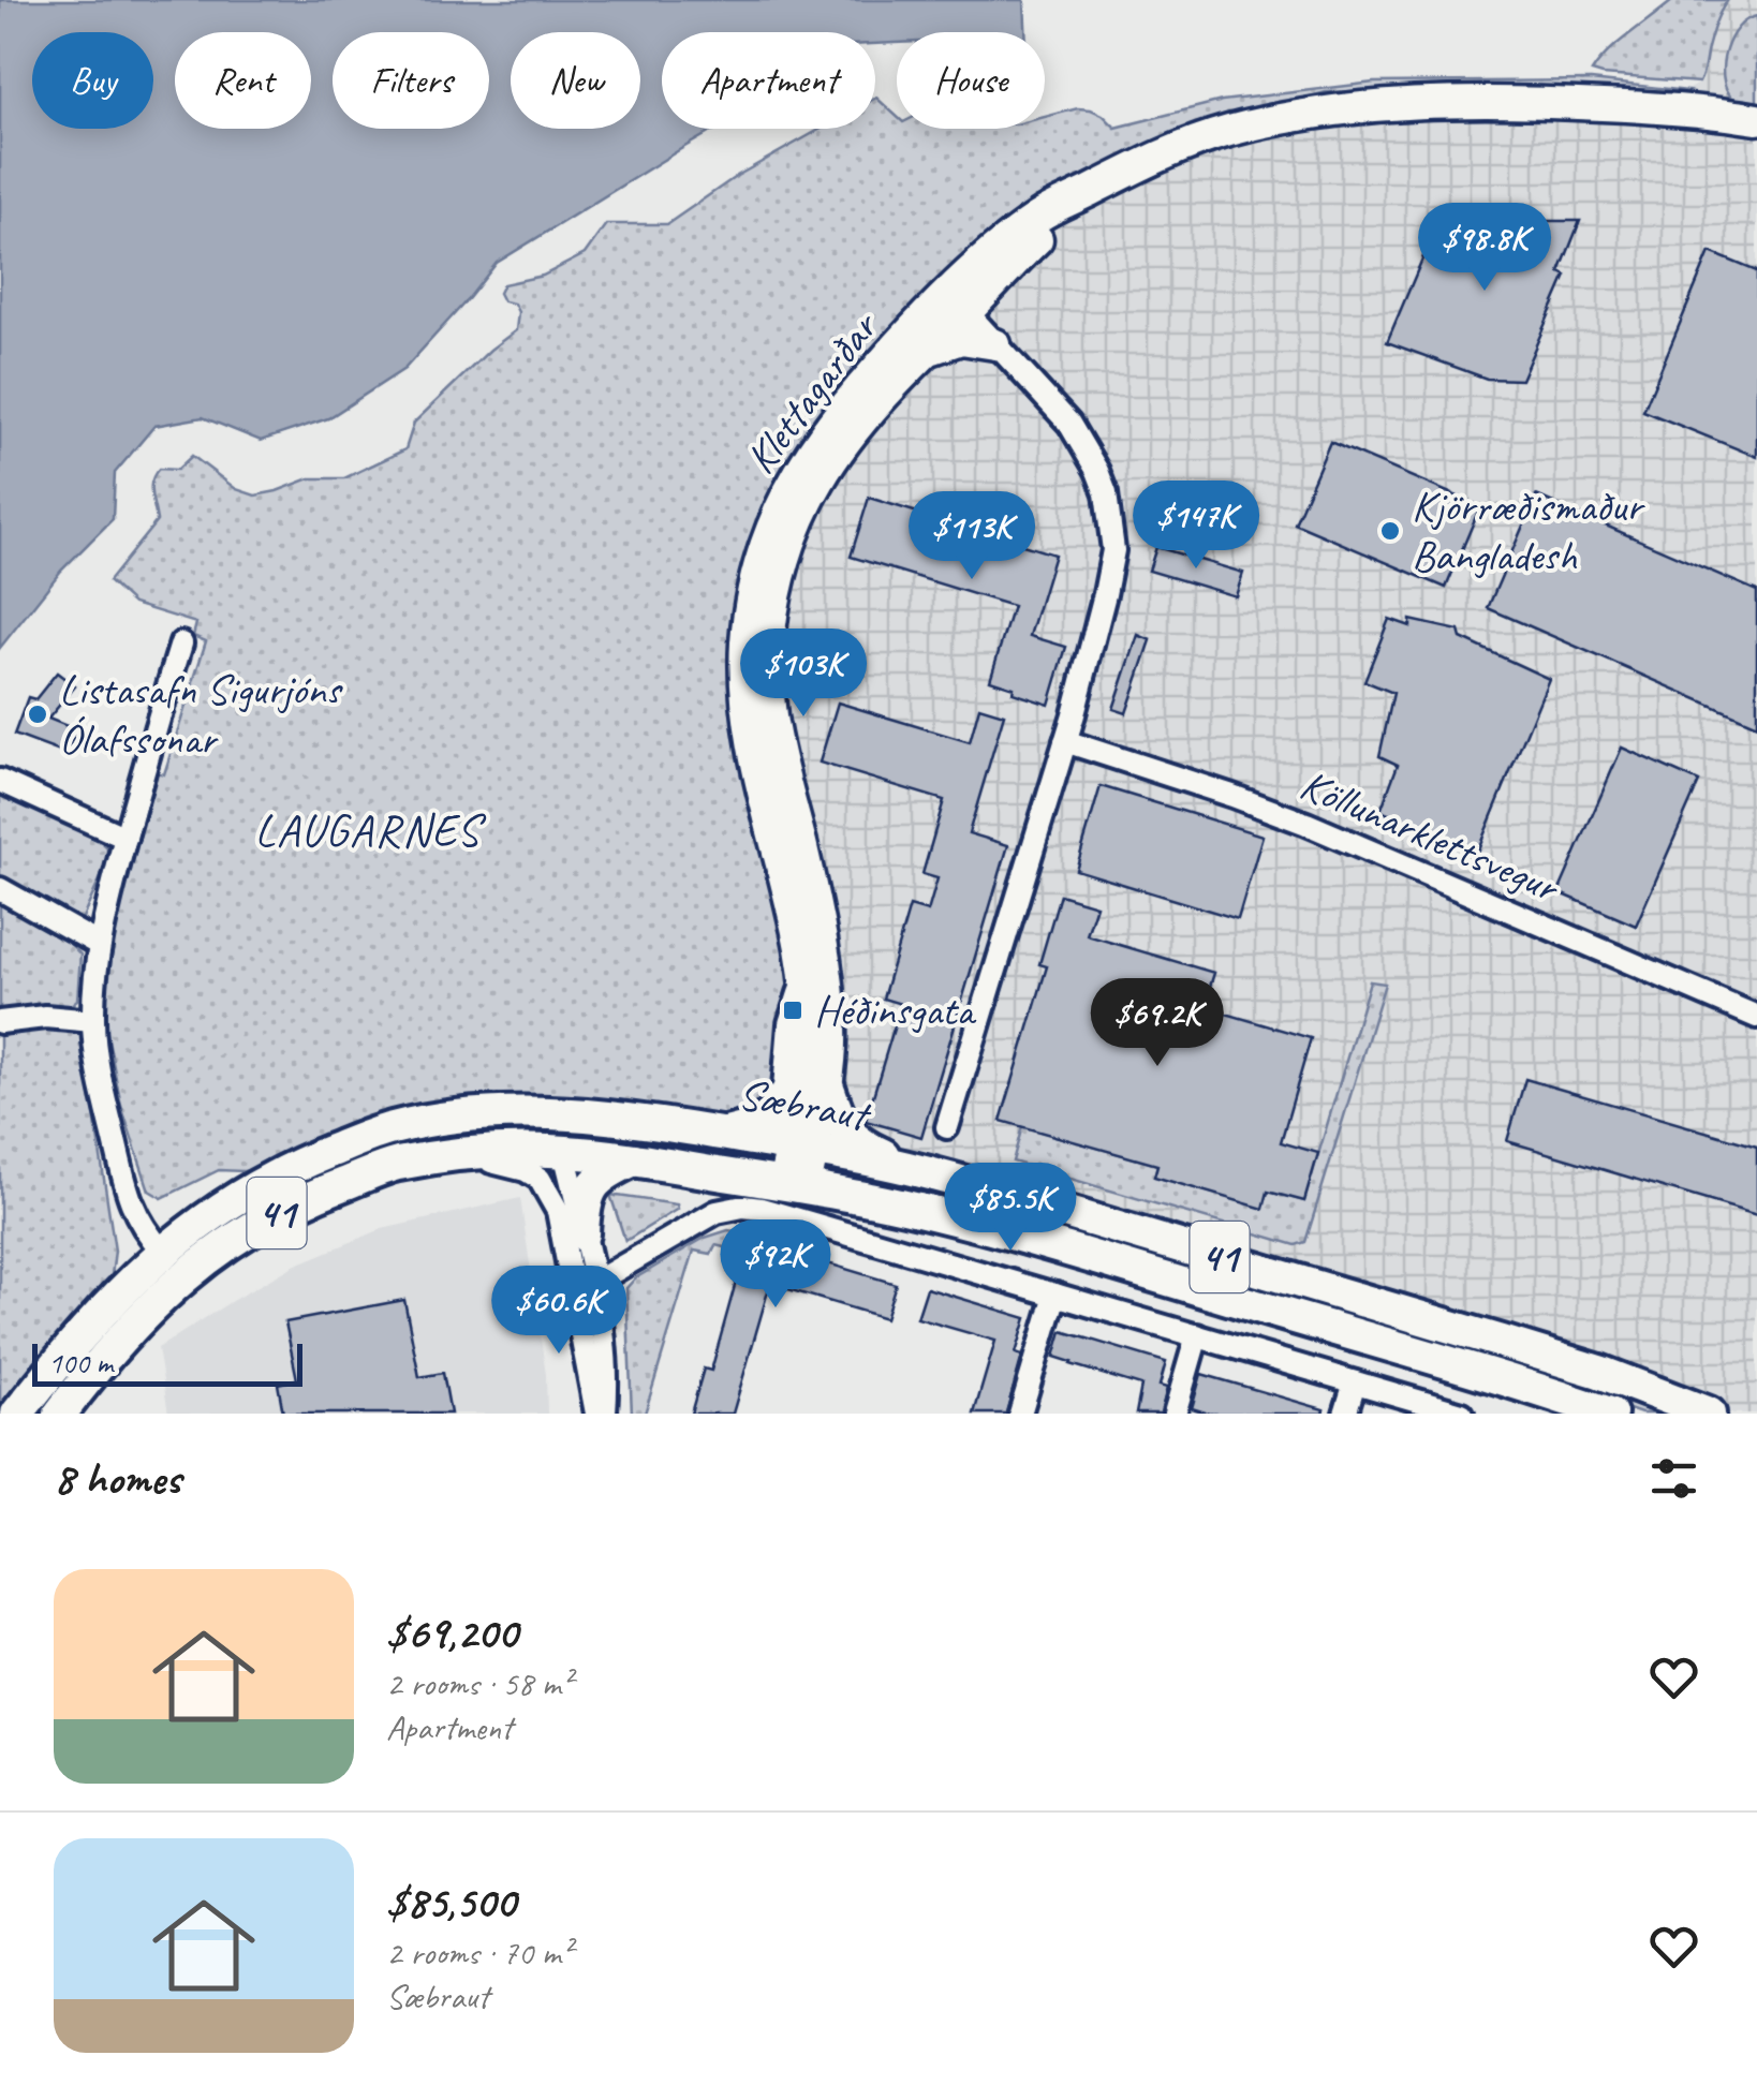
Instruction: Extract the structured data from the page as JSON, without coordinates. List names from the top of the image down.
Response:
{
  "streets": {
    "main road": ["Klettagarðar", "Sæbraut", "41"],
    "street": ["Köllunarklettsvegur"]
  },
  "crossings": [
    ["Klettagarðar", "Sæbraut"]
  ],
  "districts": ["LAUGARNES"],
  "places": {
    "other": ["Kjörræðismaður Bangladesh", "Listasafn Sigurjóns Ólafssonar"],
    "transit": ["Héðinsgata"]
  },
  "scale_bar": "100 m",
  "page": {
    "chip": [
      "Buy",
      "Rent",
      "Filters",
      "New",
      "Apartment",
      "House"
    ],
    "price": [
      "$98.8K",
      "$147K",
      "$113K",
      "$103K",
      "$69.2K",
      "$85.5K",
      "$92K",
      "$60.6K"
    ],
    "scale": "100 m",
    "heading": "8 homes",
    "list": [
      {
        "name": "$69,200",
        "note": "2 rooms · 58 m² · Apartment"
      },
      {
        "name": "$85,500",
        "note": "2 rooms · 70 m² · Sæbraut"
      }
    ]
  }
}
